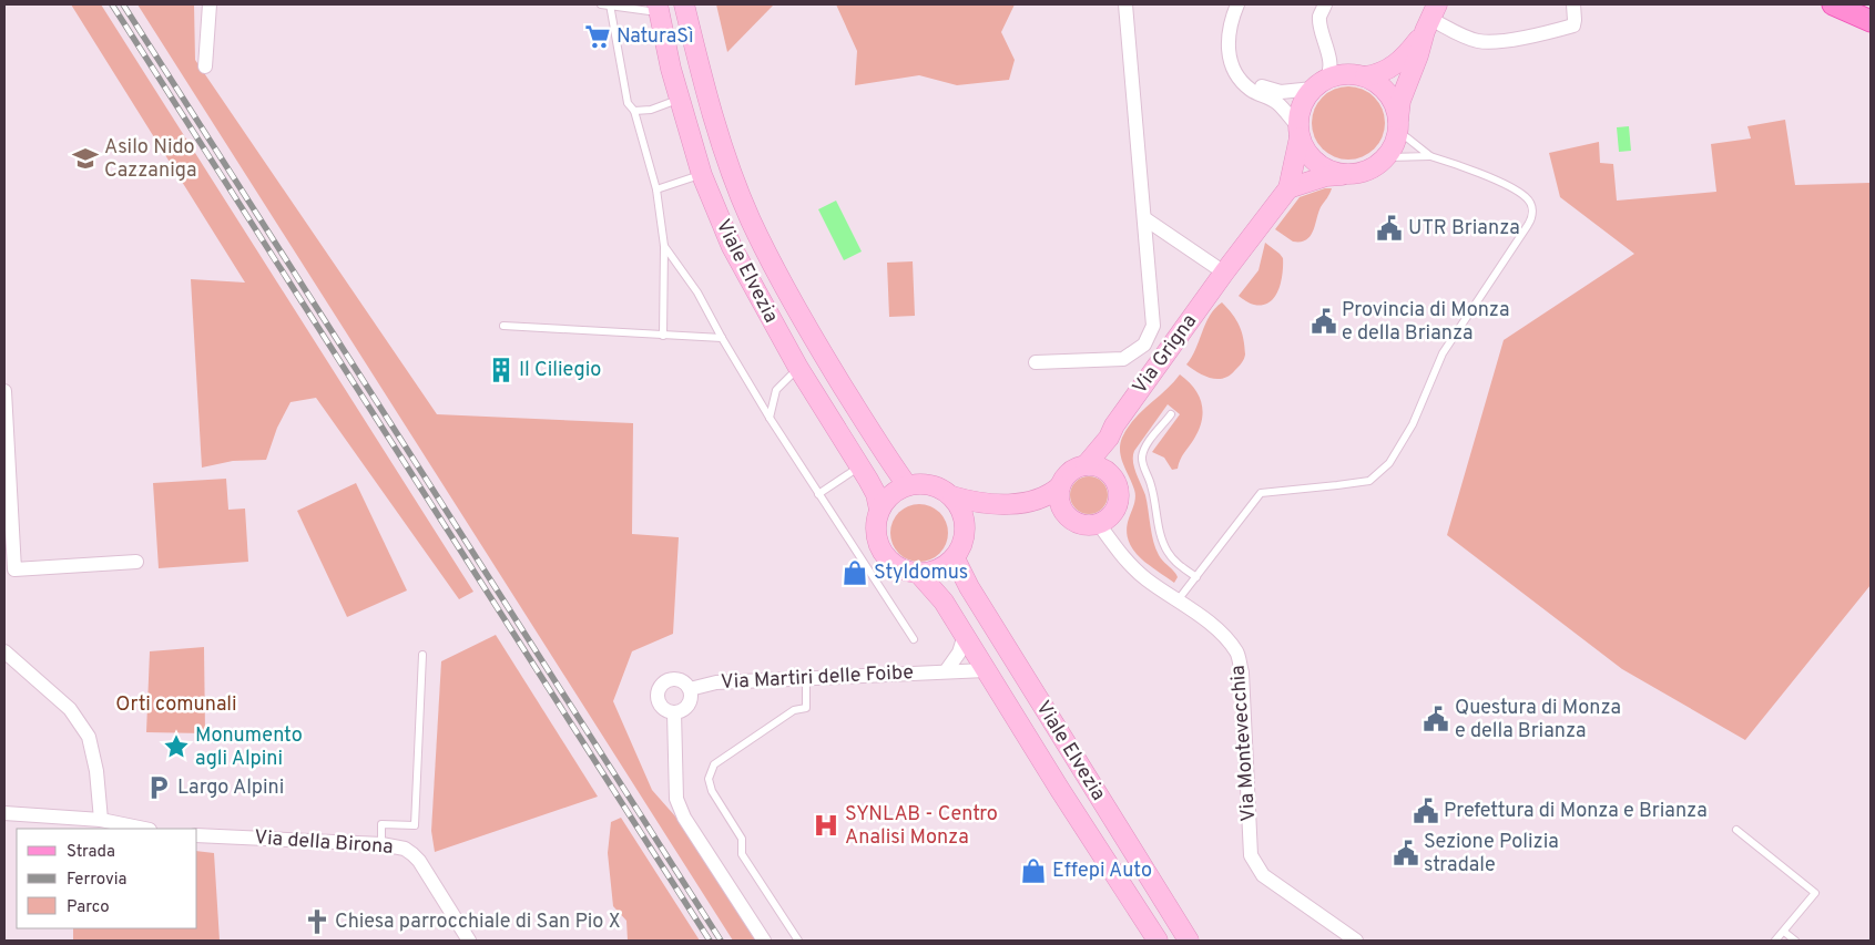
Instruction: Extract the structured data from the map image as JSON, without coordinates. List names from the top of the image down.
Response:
{
  "streets": {
    "main road": ["Viale Elvezia", "Via Grigna"],
    "street": ["Via Martiri delle Foibe", "Via Montevecchia", "Via della Birona"]
  },
  "crossings": [
    ["Viale Elvezia", "Via Martiri delle Foibe"],
    ["Via Grigna", "Via Montevecchia"]
  ],
  "parks": ["Orti comunali"],
  "places": {
    "supermarket": ["NaturaSì"],
    "school or university": ["Asilo Nido Cazzaniga"],
    "public building": [
      "UTR Brianza",
      "Provincia di Monza e della Brianza",
      "Questura di Monza e della Brianza",
      "Prefettura di Monza e Brianza",
      "Sezione Polizia stradale"
    ],
    "building": ["Il Ciliegio"],
    "shop": ["Styldomus", "Effepi Auto"],
    "place": ["Monumento agli Alpini"],
    "parking": ["Largo Alpini"],
    "hospital": ["SYNLAB - Centro Analisi Monza"],
    "church": ["Chiesa parrocchiale di San Pio X"]
  },
  "legend": ["Strada", "Ferrovia", "Parco"]
}
